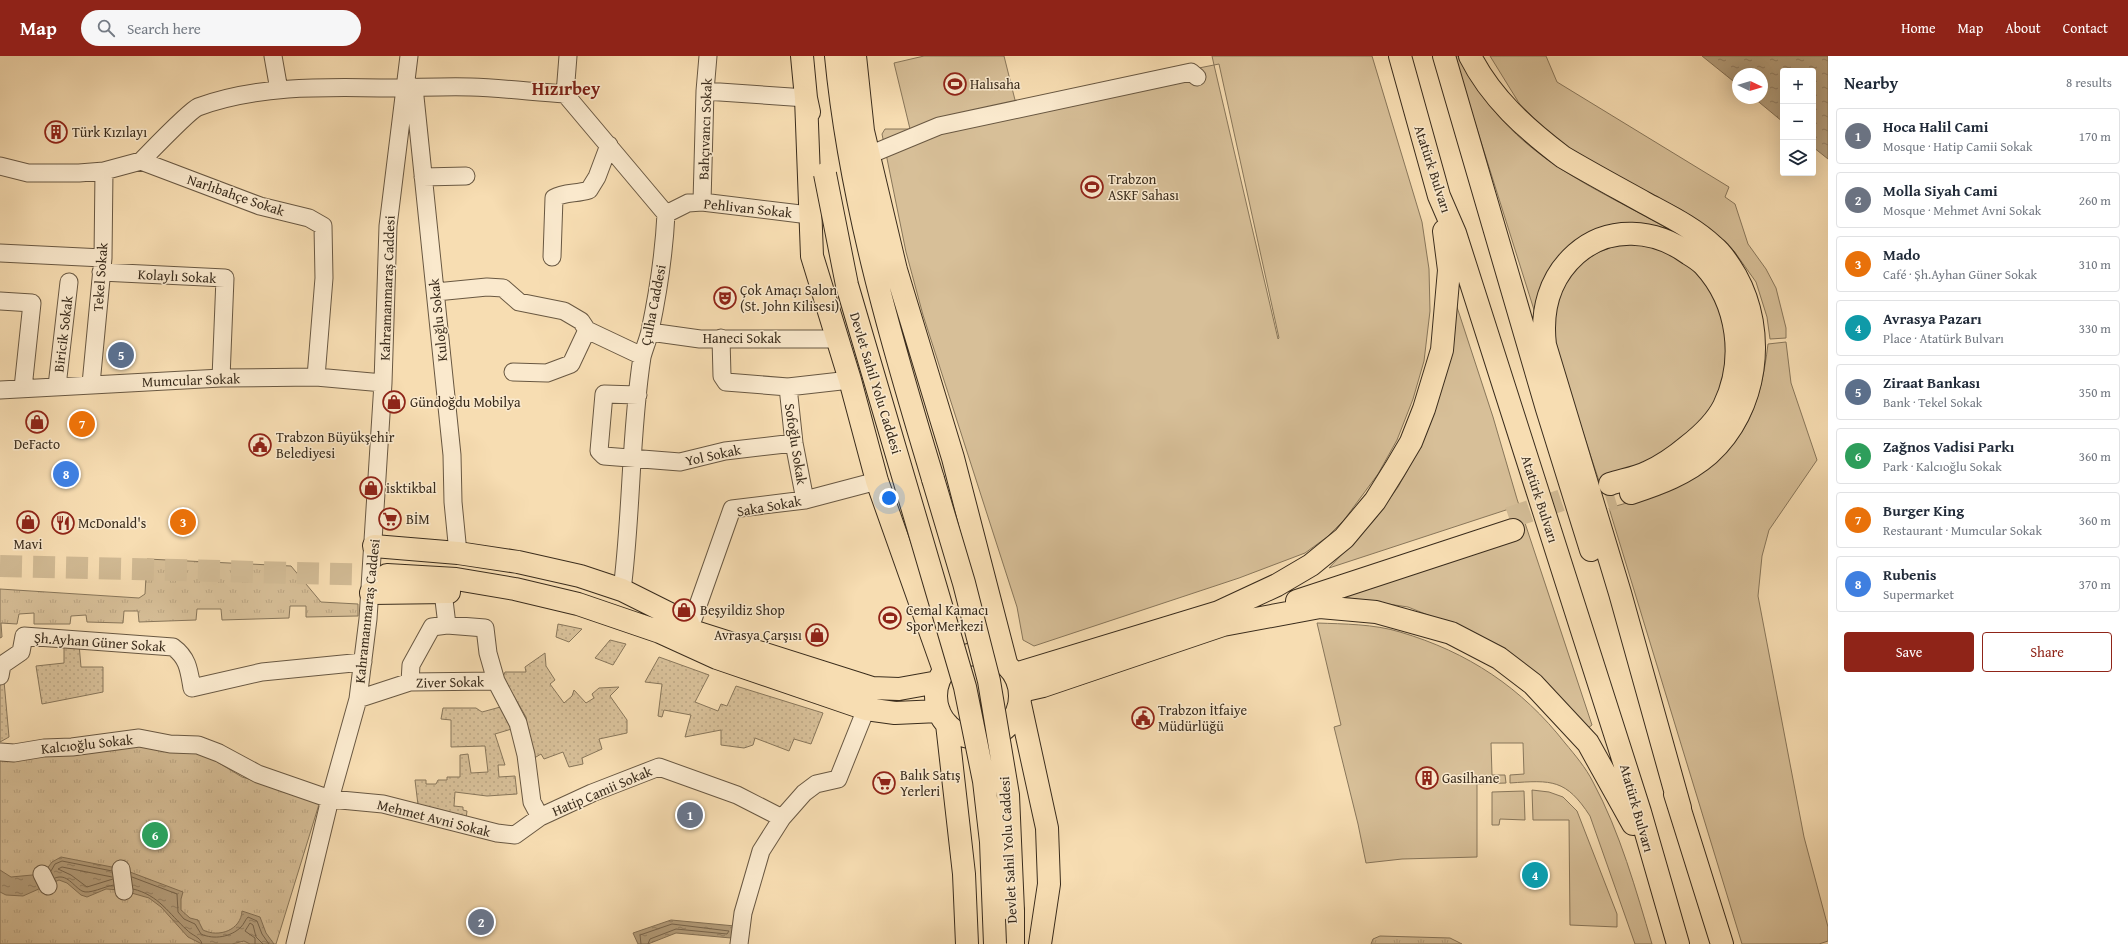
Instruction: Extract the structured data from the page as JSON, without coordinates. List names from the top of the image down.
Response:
{
  "streets": {
    "main road": ["Atatürk Bulvarı", "Devlet Sahil Yolu Caddesi"],
    "street": [
      "Bahçıvancı Sokak",
      "Narlıbahçe Sokak",
      "Pehlivan Sokak",
      "Kolaylı Sokak",
      "Tekel Sokak",
      "Kahramanmaraş Caddesi",
      "Çulha Caddesi",
      "Kuloğlu Sokak",
      "Biricik Sokak",
      "Haneci Sokak",
      "Mumcular Sokak",
      "Sofoğlu Sokak",
      "Yol Sokak",
      "Saka Sokak",
      "Şh.Ayhan Güner Sokak",
      "Ziver Sokak",
      "Kalcıoğlu Sokak",
      "Hatip Camii Sokak",
      "Mehmet Avni Sokak"
    ]
  },
  "crossings": [
    ["Bahçıvancı Sokak", "Pehlivan Sokak"],
    ["Narlıbahçe Sokak", "Mumcular Sokak"],
    ["Pehlivan Sokak", "Çulha Caddesi"],
    ["Kolaylı Sokak", "Tekel Sokak"],
    ["Kolaylı Sokak", "Mumcular Sokak"],
    ["Tekel Sokak", "Mumcular Sokak"],
    ["Kahramanmaraş Caddesi", "Kuloğlu Sokak"],
    ["Kahramanmaraş Caddesi", "Mumcular Sokak"],
    ["Kahramanmaraş Caddesi", "Şh.Ayhan Güner Sokak"],
    ["Kahramanmaraş Caddesi", "Ziver Sokak"],
    ["Kahramanmaraş Caddesi", "Kalcıoğlu Sokak"],
    ["Kahramanmaraş Caddesi", "Mehmet Avni Sokak"],
    ["Çulha Caddesi", "Haneci Sokak"],
    ["Çulha Caddesi", "Yol Sokak"],
    ["Biricik Sokak", "Mumcular Sokak"],
    ["Sofoğlu Sokak", "Yol Sokak"],
    ["Sofoğlu Sokak", "Saka Sokak"],
    ["Kalcıoğlu Sokak", "Mehmet Avni Sokak"],
    ["Hatip Camii Sokak", "Mehmet Avni Sokak"]
  ],
  "districts": ["Hızırbey"],
  "places": {
    "sports": ["Halısaha", "Trabzon ASKF Sahası", "Cemal Kamacı Spor Merkezi"],
    "building": ["Türk Kızılayı", "Gasilhane"],
    "theatre": ["Çok Amaçı Salon (St. John Kilisesi)"],
    "shop": [
      "Gündoğdu Mobilya",
      "DeFacto",
      "isktikbal",
      "Mavi",
      "Beşyildiz Shop",
      "Avrasya Çarşısı"
    ],
    "public building": ["Trabzon Büyükşehir Belediyesi", "Trabzon İtfaiye Müdürlüğü"],
    "supermarket": ["BİM", "Balık Satış Yerleri"],
    "restaurant": ["McDonald's"]
  },
  "north": "right",
  "page": {
    "header": "Map",
    "search": "Search here",
    "nav": [
      "Home",
      "Map",
      "About",
      "Contact"
    ],
    "heading": ["Nearby", "8 results"],
    "map_buttons": ["+", "−"],
    "list": [
      {
        "mark": "1",
        "name": "Hoca Halil Cami",
        "note": "Mosque · Hatip Camii Sokak",
        "value": "170 m"
      },
      {
        "mark": "2",
        "name": "Molla Siyah Cami",
        "note": "Mosque · Mehmet Avni Sokak",
        "value": "260 m"
      },
      {
        "mark": "3",
        "name": "Mado",
        "note": "Café · Şh.Ayhan Güner Sokak",
        "value": "310 m"
      },
      {
        "mark": "4",
        "name": "Avrasya Pazarı",
        "note": "Place · Atatürk Bulvarı",
        "value": "330 m"
      },
      {
        "mark": "5",
        "name": "Ziraat Bankası",
        "note": "Bank · Tekel Sokak",
        "value": "350 m"
      },
      {
        "mark": "6",
        "name": "Zağnos Vadisi Parkı",
        "note": "Park · Kalcıoğlu Sokak",
        "value": "360 m"
      },
      {
        "mark": "7",
        "name": "Burger King",
        "note": "Restaurant · Mumcular Sokak",
        "value": "360 m"
      },
      {
        "mark": "8",
        "name": "Rubenis",
        "note": "Supermarket",
        "value": "370 m"
      }
    ],
    "pins": [
      "5",
      "7",
      "8",
      "3",
      "1",
      "6",
      "4",
      "2"
    ],
    "buttons": ["Save", "Share"]
  }
}
